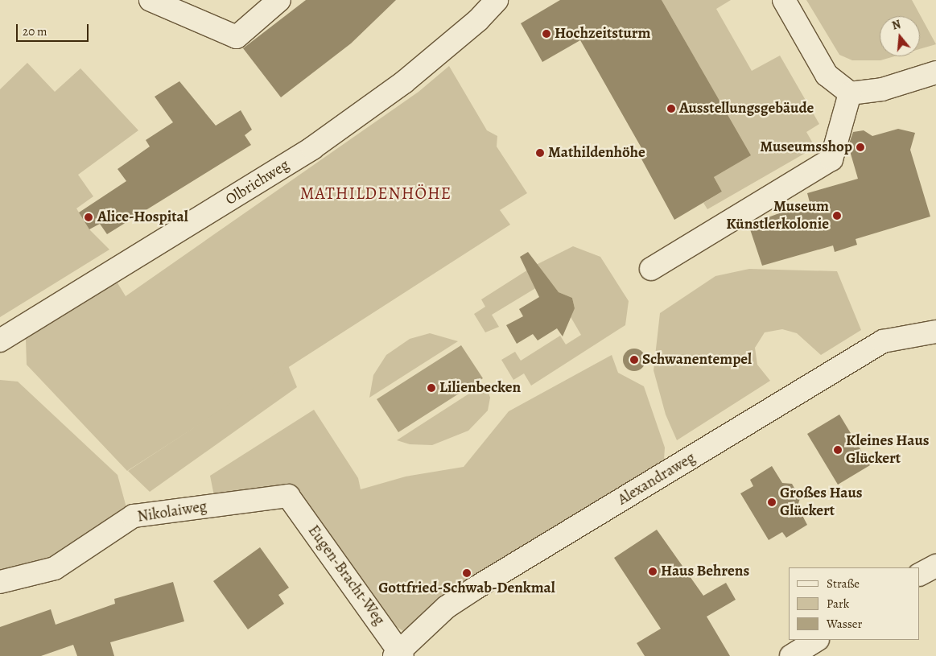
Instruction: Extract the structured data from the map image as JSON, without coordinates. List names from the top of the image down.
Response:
{
  "streets": {
    "street": [
      "Olbrichweg",
      "Alexandraweg",
      "Nikolaiweg",
      "Eugen-Bracht-Weg"
    ]
  },
  "crossings": [
    ["Alexandraweg", "Eugen-Bracht-Weg"],
    ["Nikolaiweg", "Eugen-Bracht-Weg"]
  ],
  "districts": ["MATHILDENHÖHE"],
  "places": [
    "Hochzeitsturm",
    "Ausstellungsgebäude",
    "Museumsshop",
    "Mathildenhöhe",
    "Museum Künstlerkolonie",
    "Alice-Hospital",
    "Schwanentempel",
    "Lilienbecken",
    "Kleines Haus Glückert",
    "Großes Haus Glückert",
    "Haus Behrens",
    "Gottfried-Schwab-Denkmal"
  ],
  "legend": ["Straße", "Park", "Wasser"],
  "scale_bar": "20 m",
  "north": "top"
}
